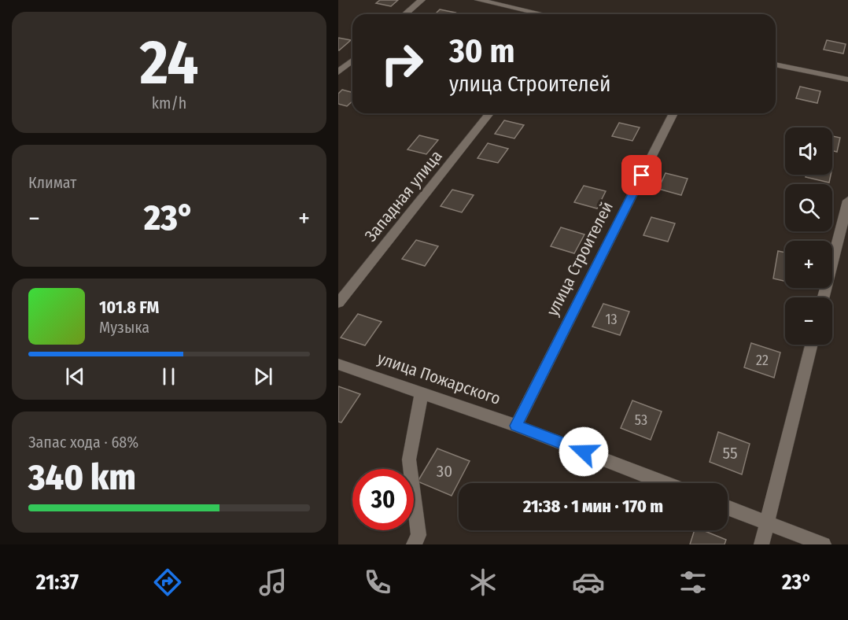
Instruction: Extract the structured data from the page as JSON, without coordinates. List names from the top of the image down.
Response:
{
  "streets": {
    "street": ["Западная улица", "улица Строителей", "улица Пожарского"]
  },
  "crossings": [
    ["улица Строителей", "улица Пожарского"]
  ],
  "house_numbers": [
    "13",
    "22",
    "53",
    "55",
    "30"
  ],
  "page": {
    "tile": [
      ["24", "km/h"],
      "Климат",
      ["Запас хода · 68%", "340 km"]
    ],
    "turn": ["30 m", "улица Строителей"],
    "map_buttons": ["+", "−"],
    "heat": ["−", "23°", "+"],
    "song": ["101.8 FM", "Музыка"],
    "limit": "30",
    "trip": "21:38 · 1 мин · 170 m",
    "tabs": ["21:37", "23°"]
  }
}
